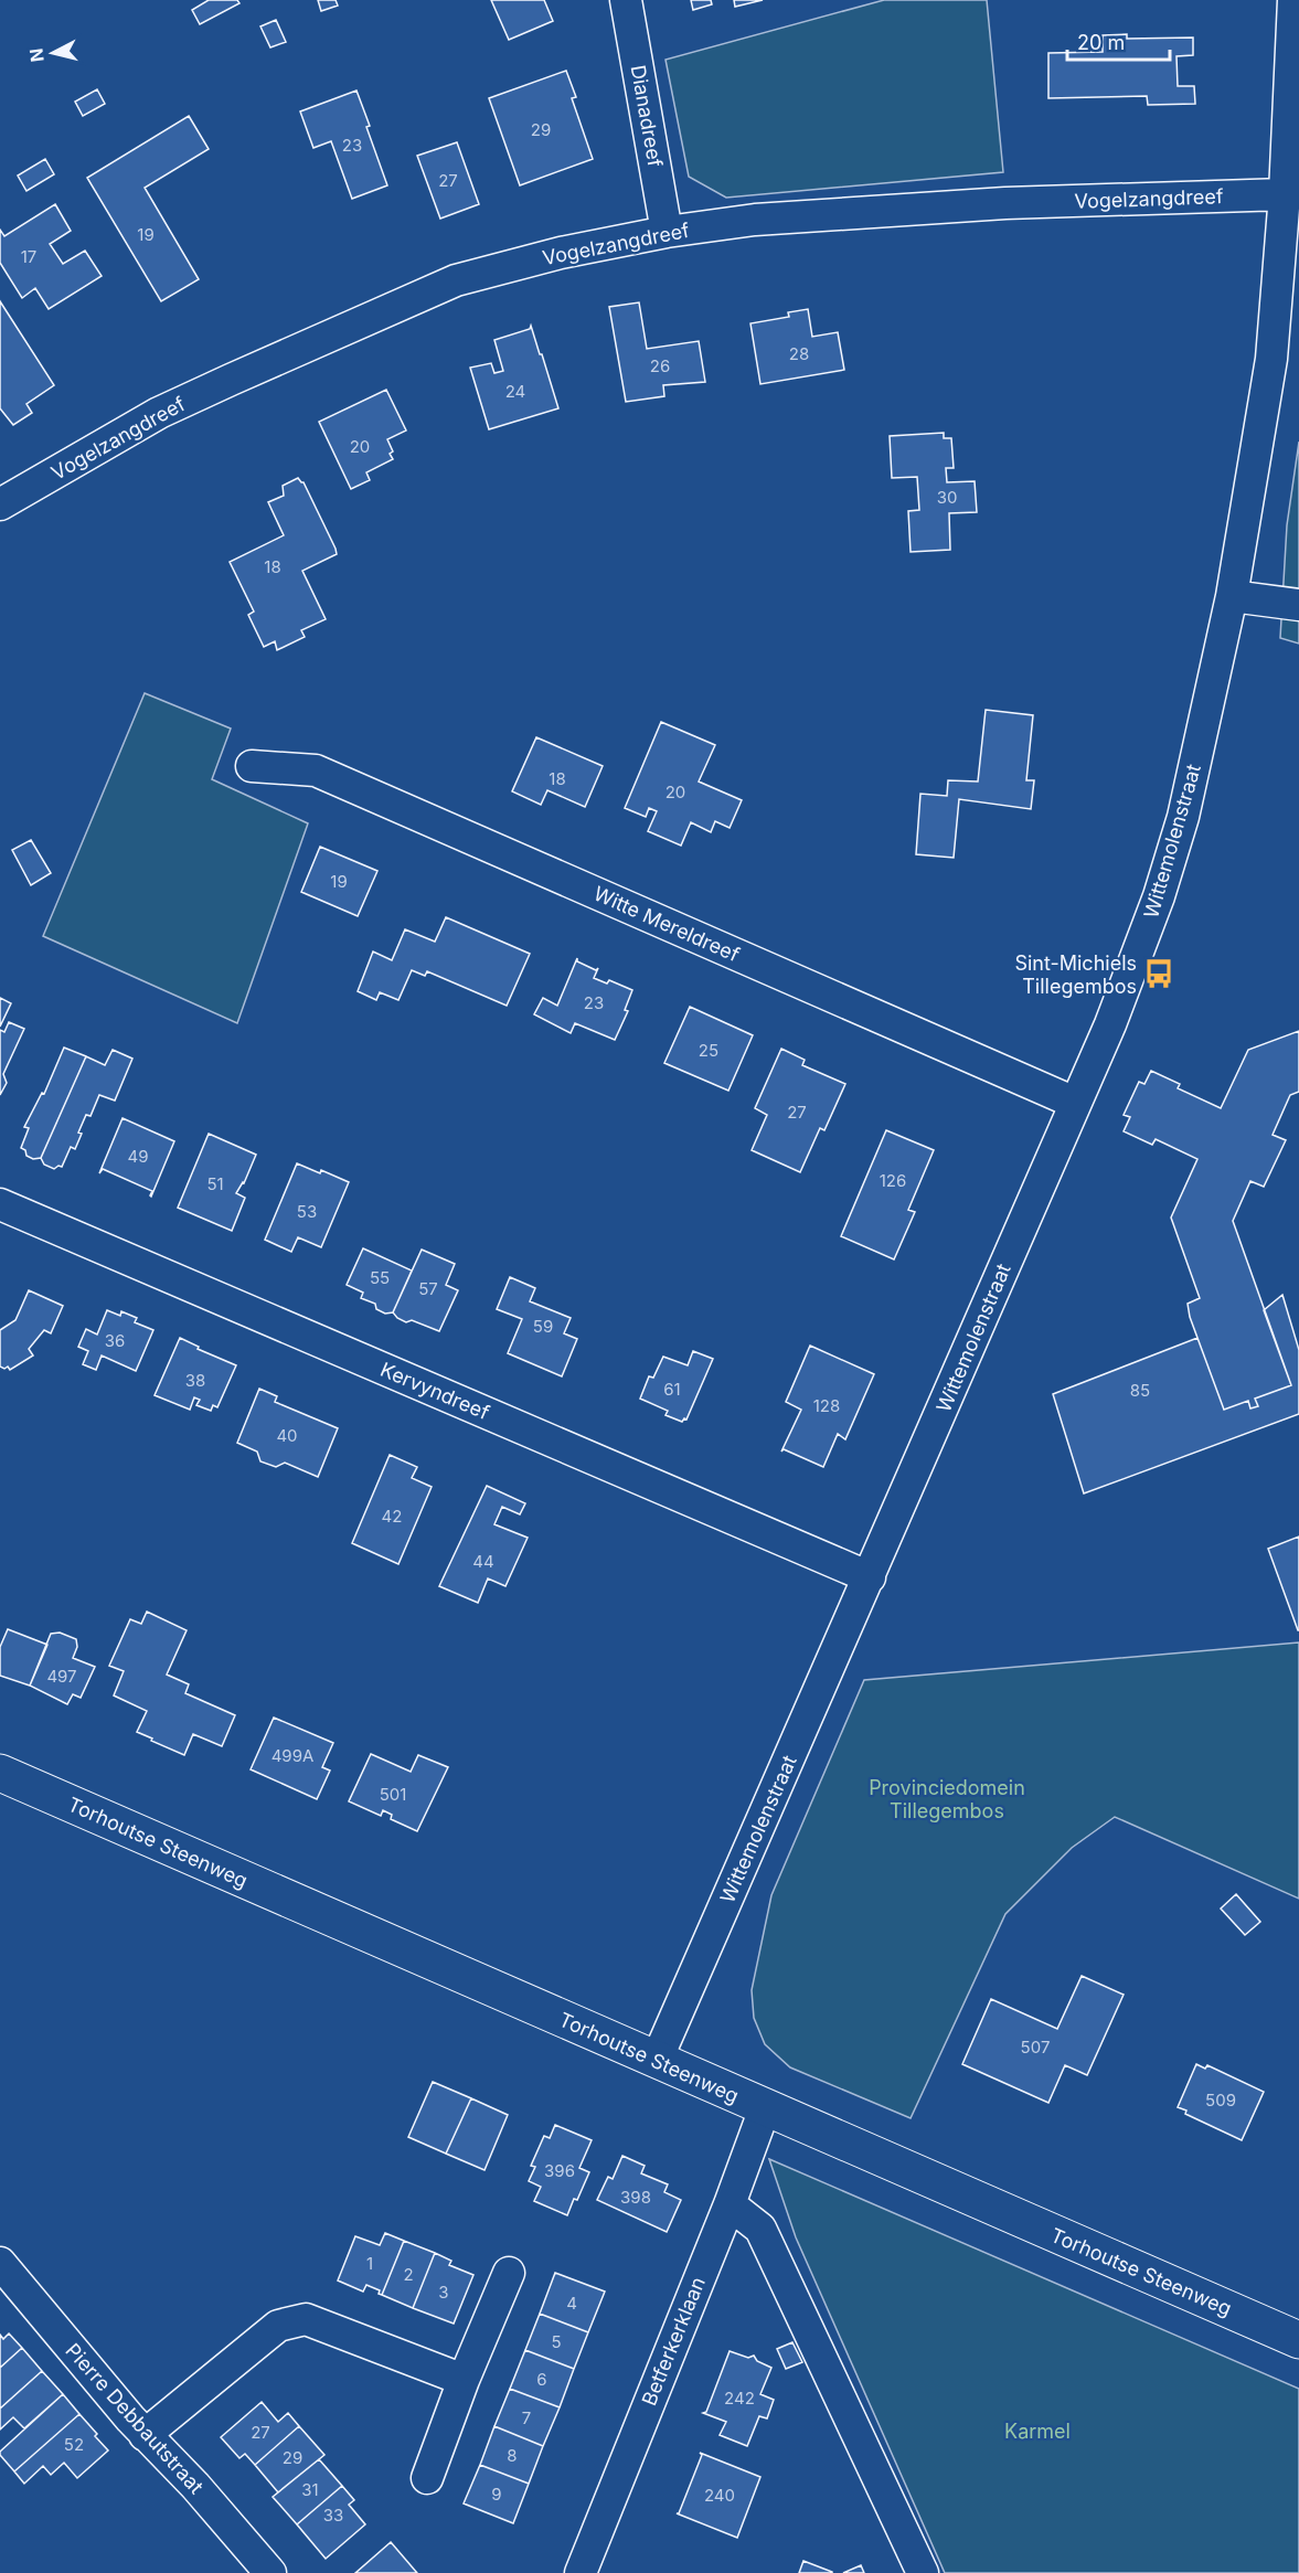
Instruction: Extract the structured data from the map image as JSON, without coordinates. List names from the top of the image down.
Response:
{
  "streets": {
    "main road": ["Torhoutse Steenweg"],
    "street": [
      "Dianadreef",
      "Vogelzangdreef",
      "Wittemolenstraat",
      "Witte Mereldreef",
      "Kervyndreef",
      "Betferkerklaan",
      "Pierre Debbautstraat"
    ]
  },
  "crossings": [
    ["Dianadreef", "Vogelzangdreef"],
    ["Vogelzangdreef", "Wittemolenstraat"],
    ["Wittemolenstraat", "Witte Mereldreef"],
    ["Wittemolenstraat", "Kervyndreef"],
    ["Wittemolenstraat", "Torhoutse Steenweg"],
    ["Torhoutse Steenweg", "Betferkerklaan"]
  ],
  "parks": ["Provinciedomein Tillegembos", "Karmel"],
  "places": {
    "bus stop": ["Sint-Michiels Tillegembos"]
  },
  "house_numbers": [
    "29",
    "23",
    "27",
    "19",
    "17",
    "28",
    "26",
    "24",
    "20",
    "30",
    "18",
    "18",
    "20",
    "19",
    "23",
    "25",
    "27",
    "49",
    "126",
    "51",
    "53",
    "55",
    "57",
    "59",
    "36",
    "38",
    "61",
    "85",
    "128",
    "40",
    "42",
    "44",
    "497",
    "499A",
    "501",
    "507",
    "509",
    "396",
    "398",
    "1",
    "2",
    "3",
    "4",
    "5",
    "6",
    "242",
    "7",
    "27",
    "52",
    "8",
    "29",
    "31",
    "9",
    "240",
    "33"
  ],
  "scale_bar": "20 m",
  "north": "left"
}
